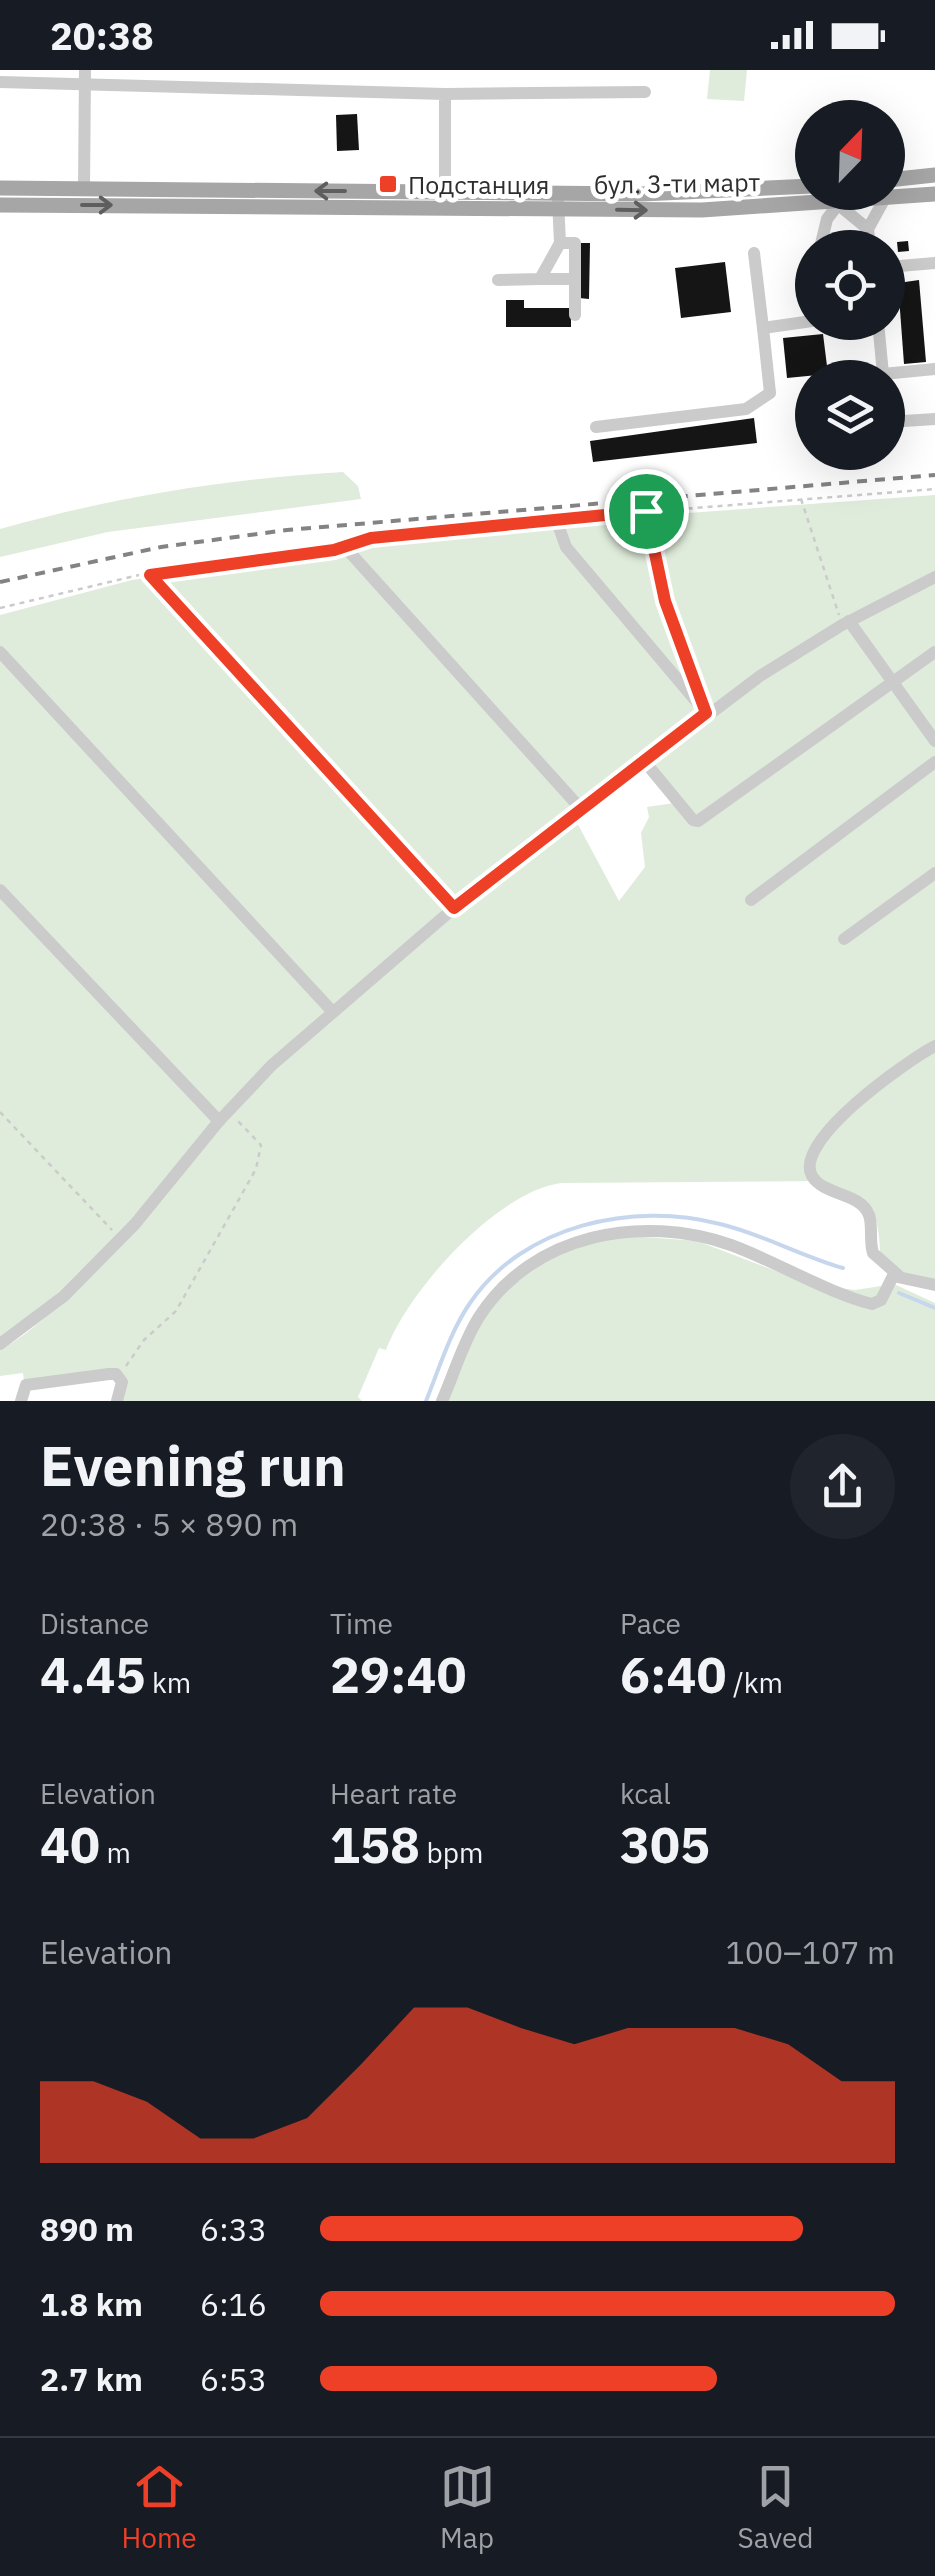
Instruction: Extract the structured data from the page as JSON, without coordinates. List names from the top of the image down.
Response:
{
  "streets": {
    "main road": ["бул. 3-ти март"]
  },
  "places": {
    "transit": ["Подстанция"]
  },
  "north": "top right",
  "page": {
    "status": "20:38",
    "heading": ["Evening run", "20:38 · 5 × 890 m"],
    "stats": [
      ["Distance", "4.45 km"],
      ["Time", "29:40"],
      ["Pace", "6:40 /km"],
      ["Elevation", "40 m"],
      ["Heart rate", "158 bpm"],
      ["kcal", "305"]
    ],
    "chart": ["Elevation", "100–107 m"],
    "list": [
      {
        "name": "890 m",
        "note": "6:33"
      },
      {
        "name": "1.8 km",
        "note": "6:16"
      },
      {
        "name": "2.7 km",
        "note": "6:53"
      }
    ],
    "tabs": ["Home", "Map", "Saved"]
  }
}
